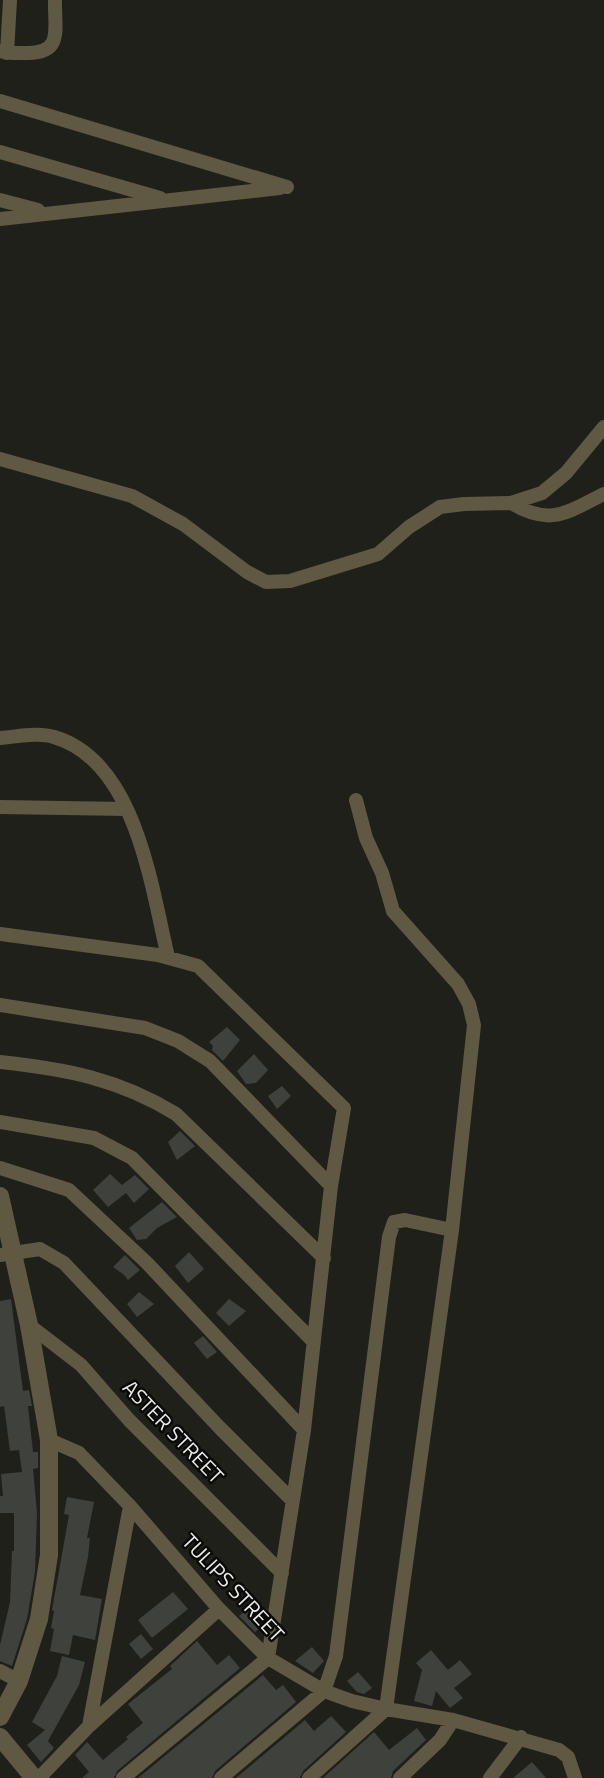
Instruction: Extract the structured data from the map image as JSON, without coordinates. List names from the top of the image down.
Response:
{
  "streets": {
    "street": ["ASTER STREET", "TULIPS STREET"]
  }
}
